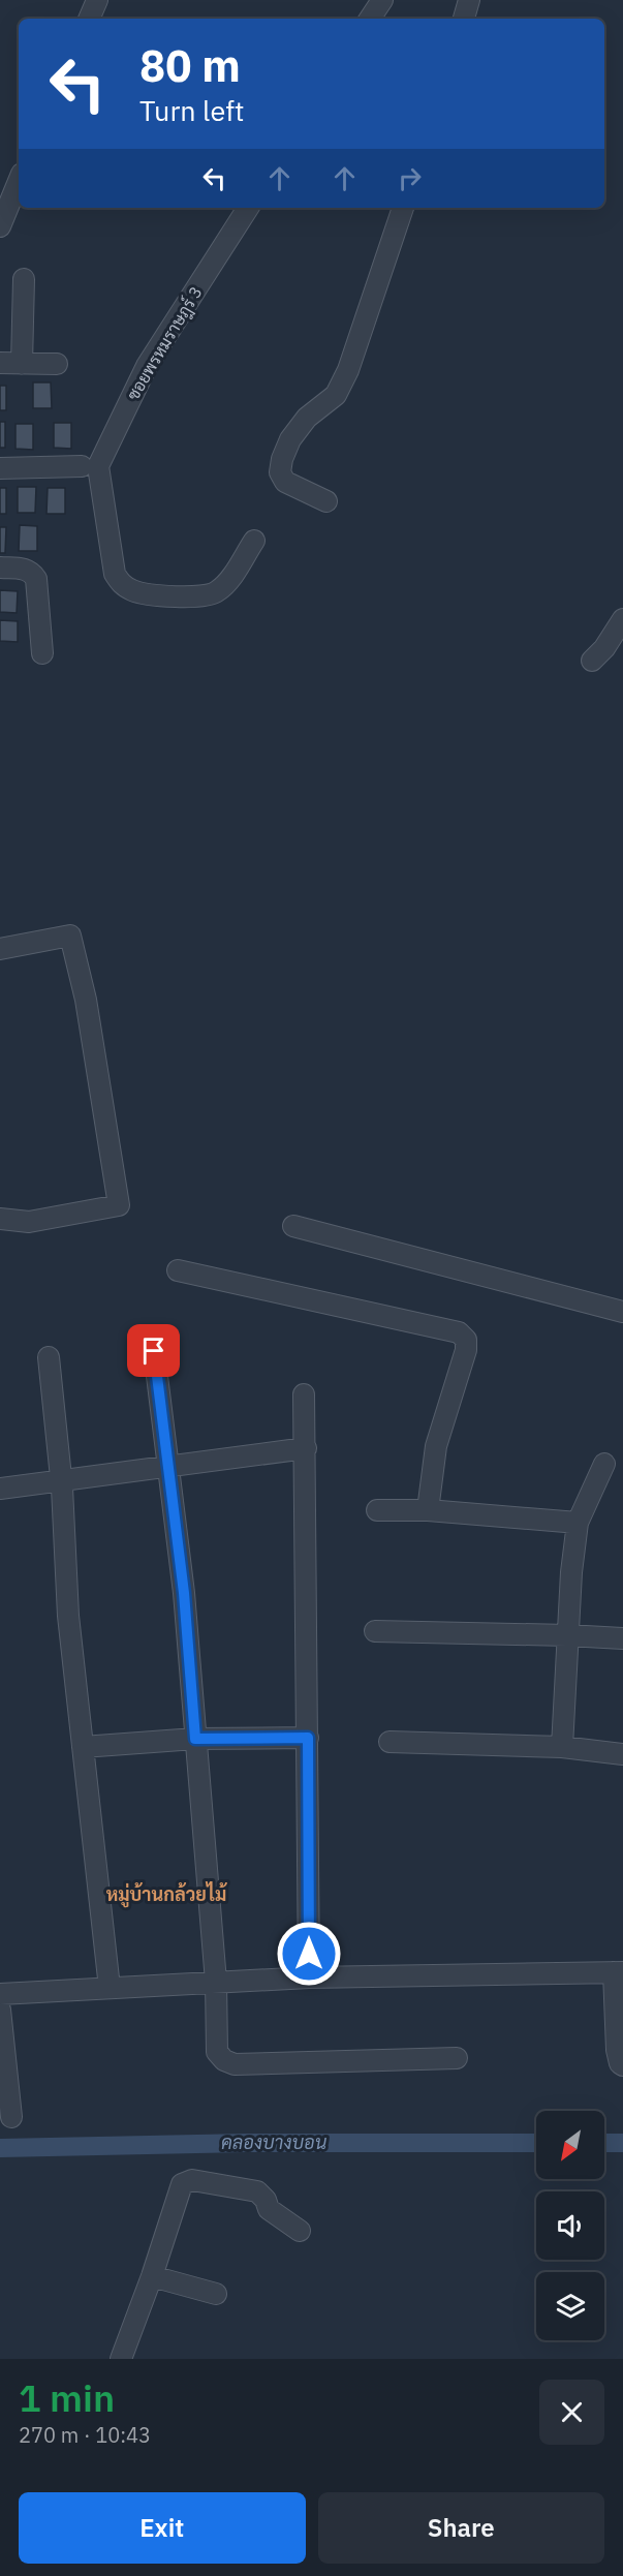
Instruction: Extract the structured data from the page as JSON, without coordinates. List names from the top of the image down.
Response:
{
  "streets": {
    "street": ["ซอยพรหมราษฎร์ 3"]
  },
  "districts": ["หมู่บ้านกล้วยไม้"],
  "water": ["คลองบางบอน"],
  "north": "bottom left",
  "page": {
    "turn": ["80 m", "Turn left"],
    "heading": ["1 min", "270 m · 10:43"],
    "buttons": ["Exit", "Share"]
  }
}
